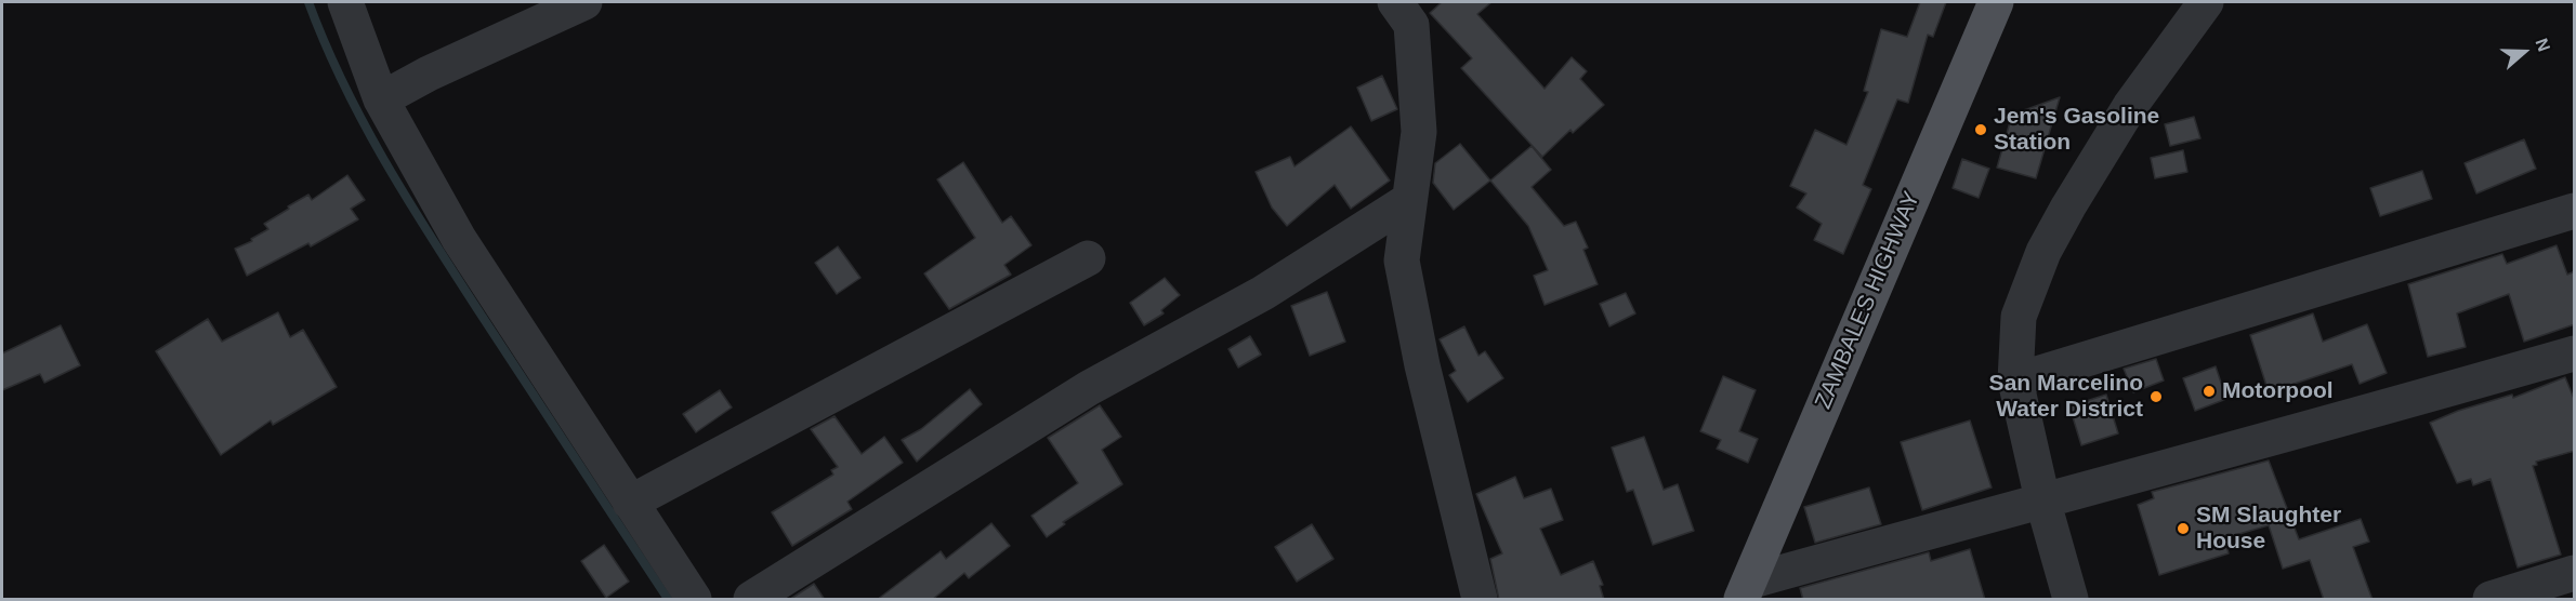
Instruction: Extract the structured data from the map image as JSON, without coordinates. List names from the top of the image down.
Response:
{
  "streets": {
    "main road": ["ZAMBALES HIGHWAY"]
  },
  "places": [
    "Jem's Gasoline Station",
    "Motorpool",
    "San Marcelino Water District",
    "SM Slaughter House"
  ],
  "north": "right"
}
